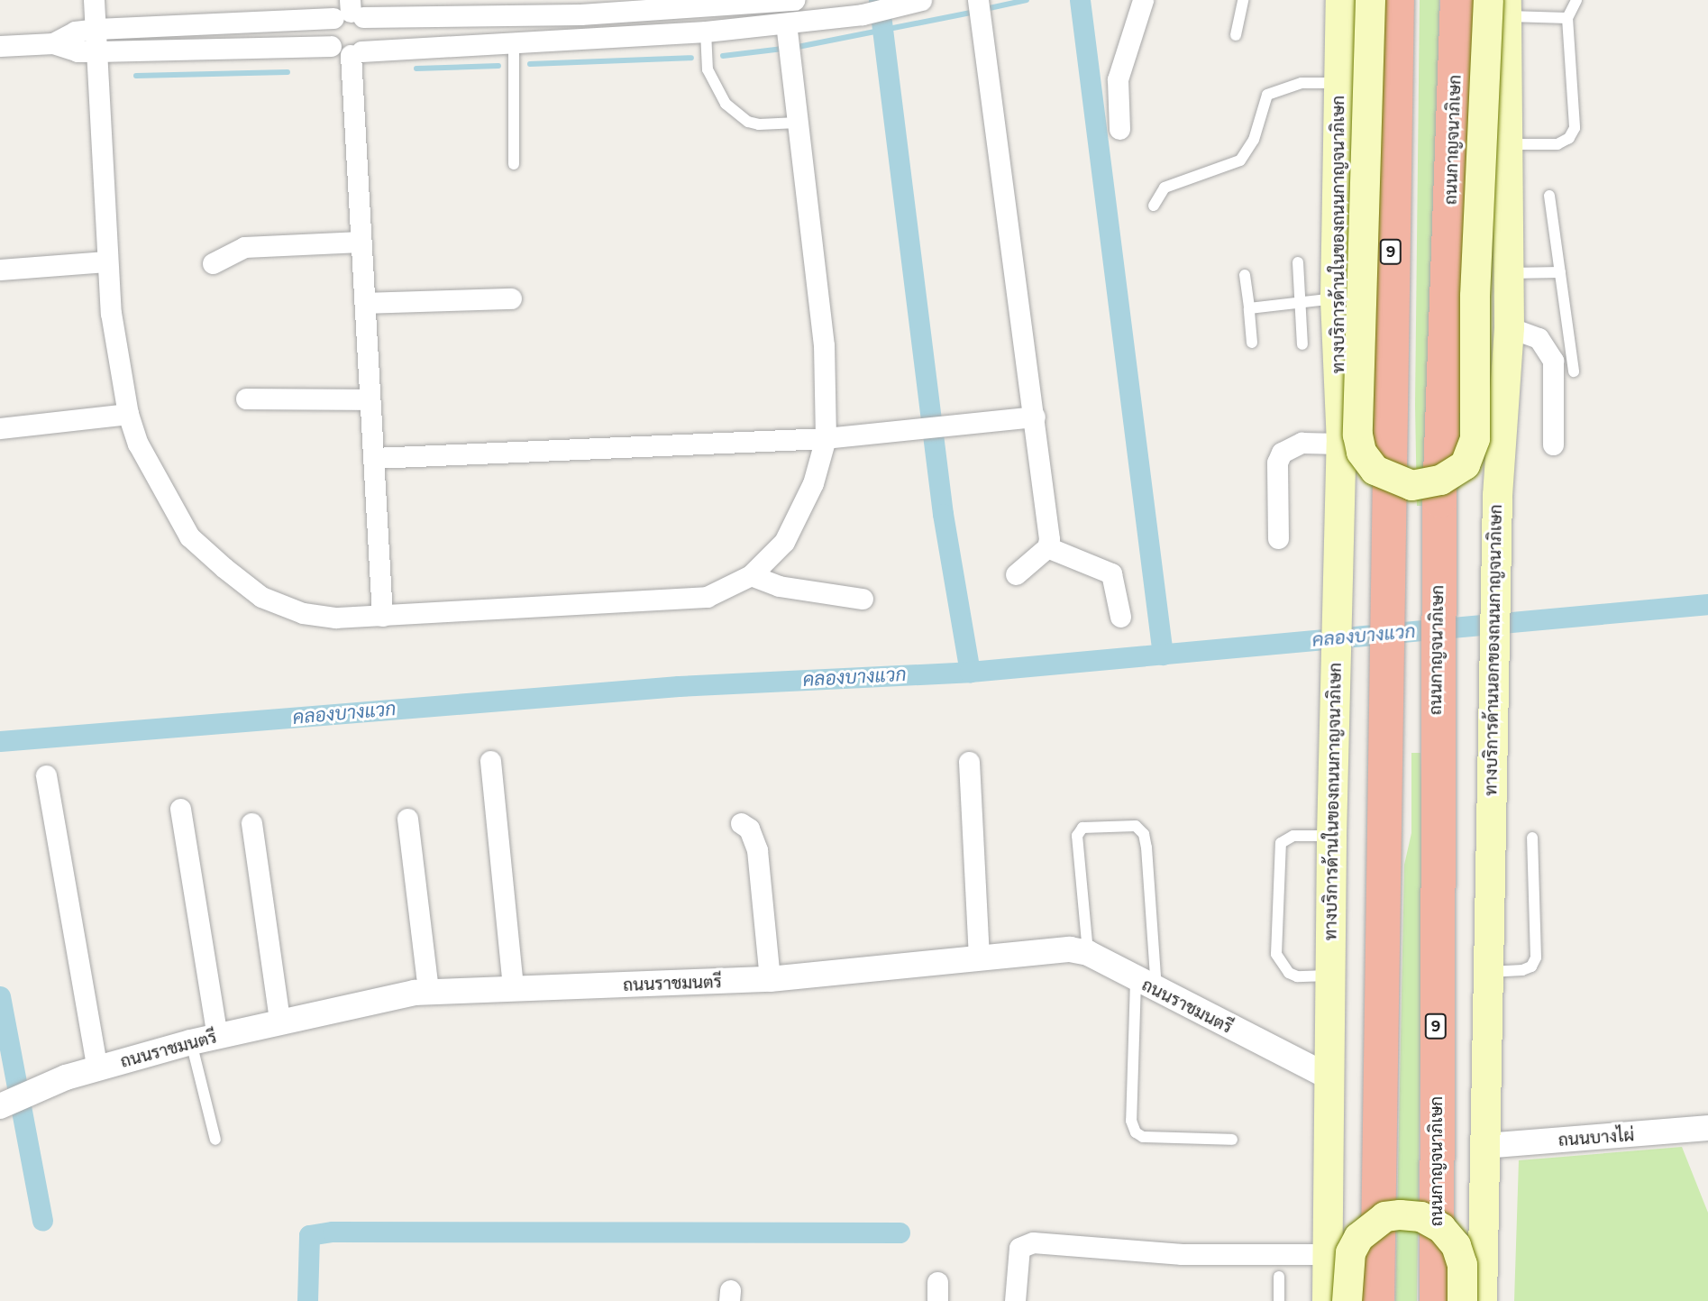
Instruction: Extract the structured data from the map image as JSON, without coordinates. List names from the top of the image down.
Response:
{
  "streets": {
    "highway": ["ถนนกาญจนาภิเษก", "9"],
    "main road": ["ทางบริการด้านในของถนนกาญจนาภิเษก", "ทางบริการด้านนอกของถนนกาญจนาภิเษก"],
    "street": ["ถนนราชมนตรี", "ถนนบางไผ่"]
  },
  "crossings": [
    ["ทางบริการด้านในของถนนกาญจนาภิเษก", "ถนนราชมนตรี"],
    ["ทางบริการด้านนอกของถนนกาญจนาภิเษก", "ถนนบางไผ่"]
  ],
  "water": ["คลองบางแวก"]
}
